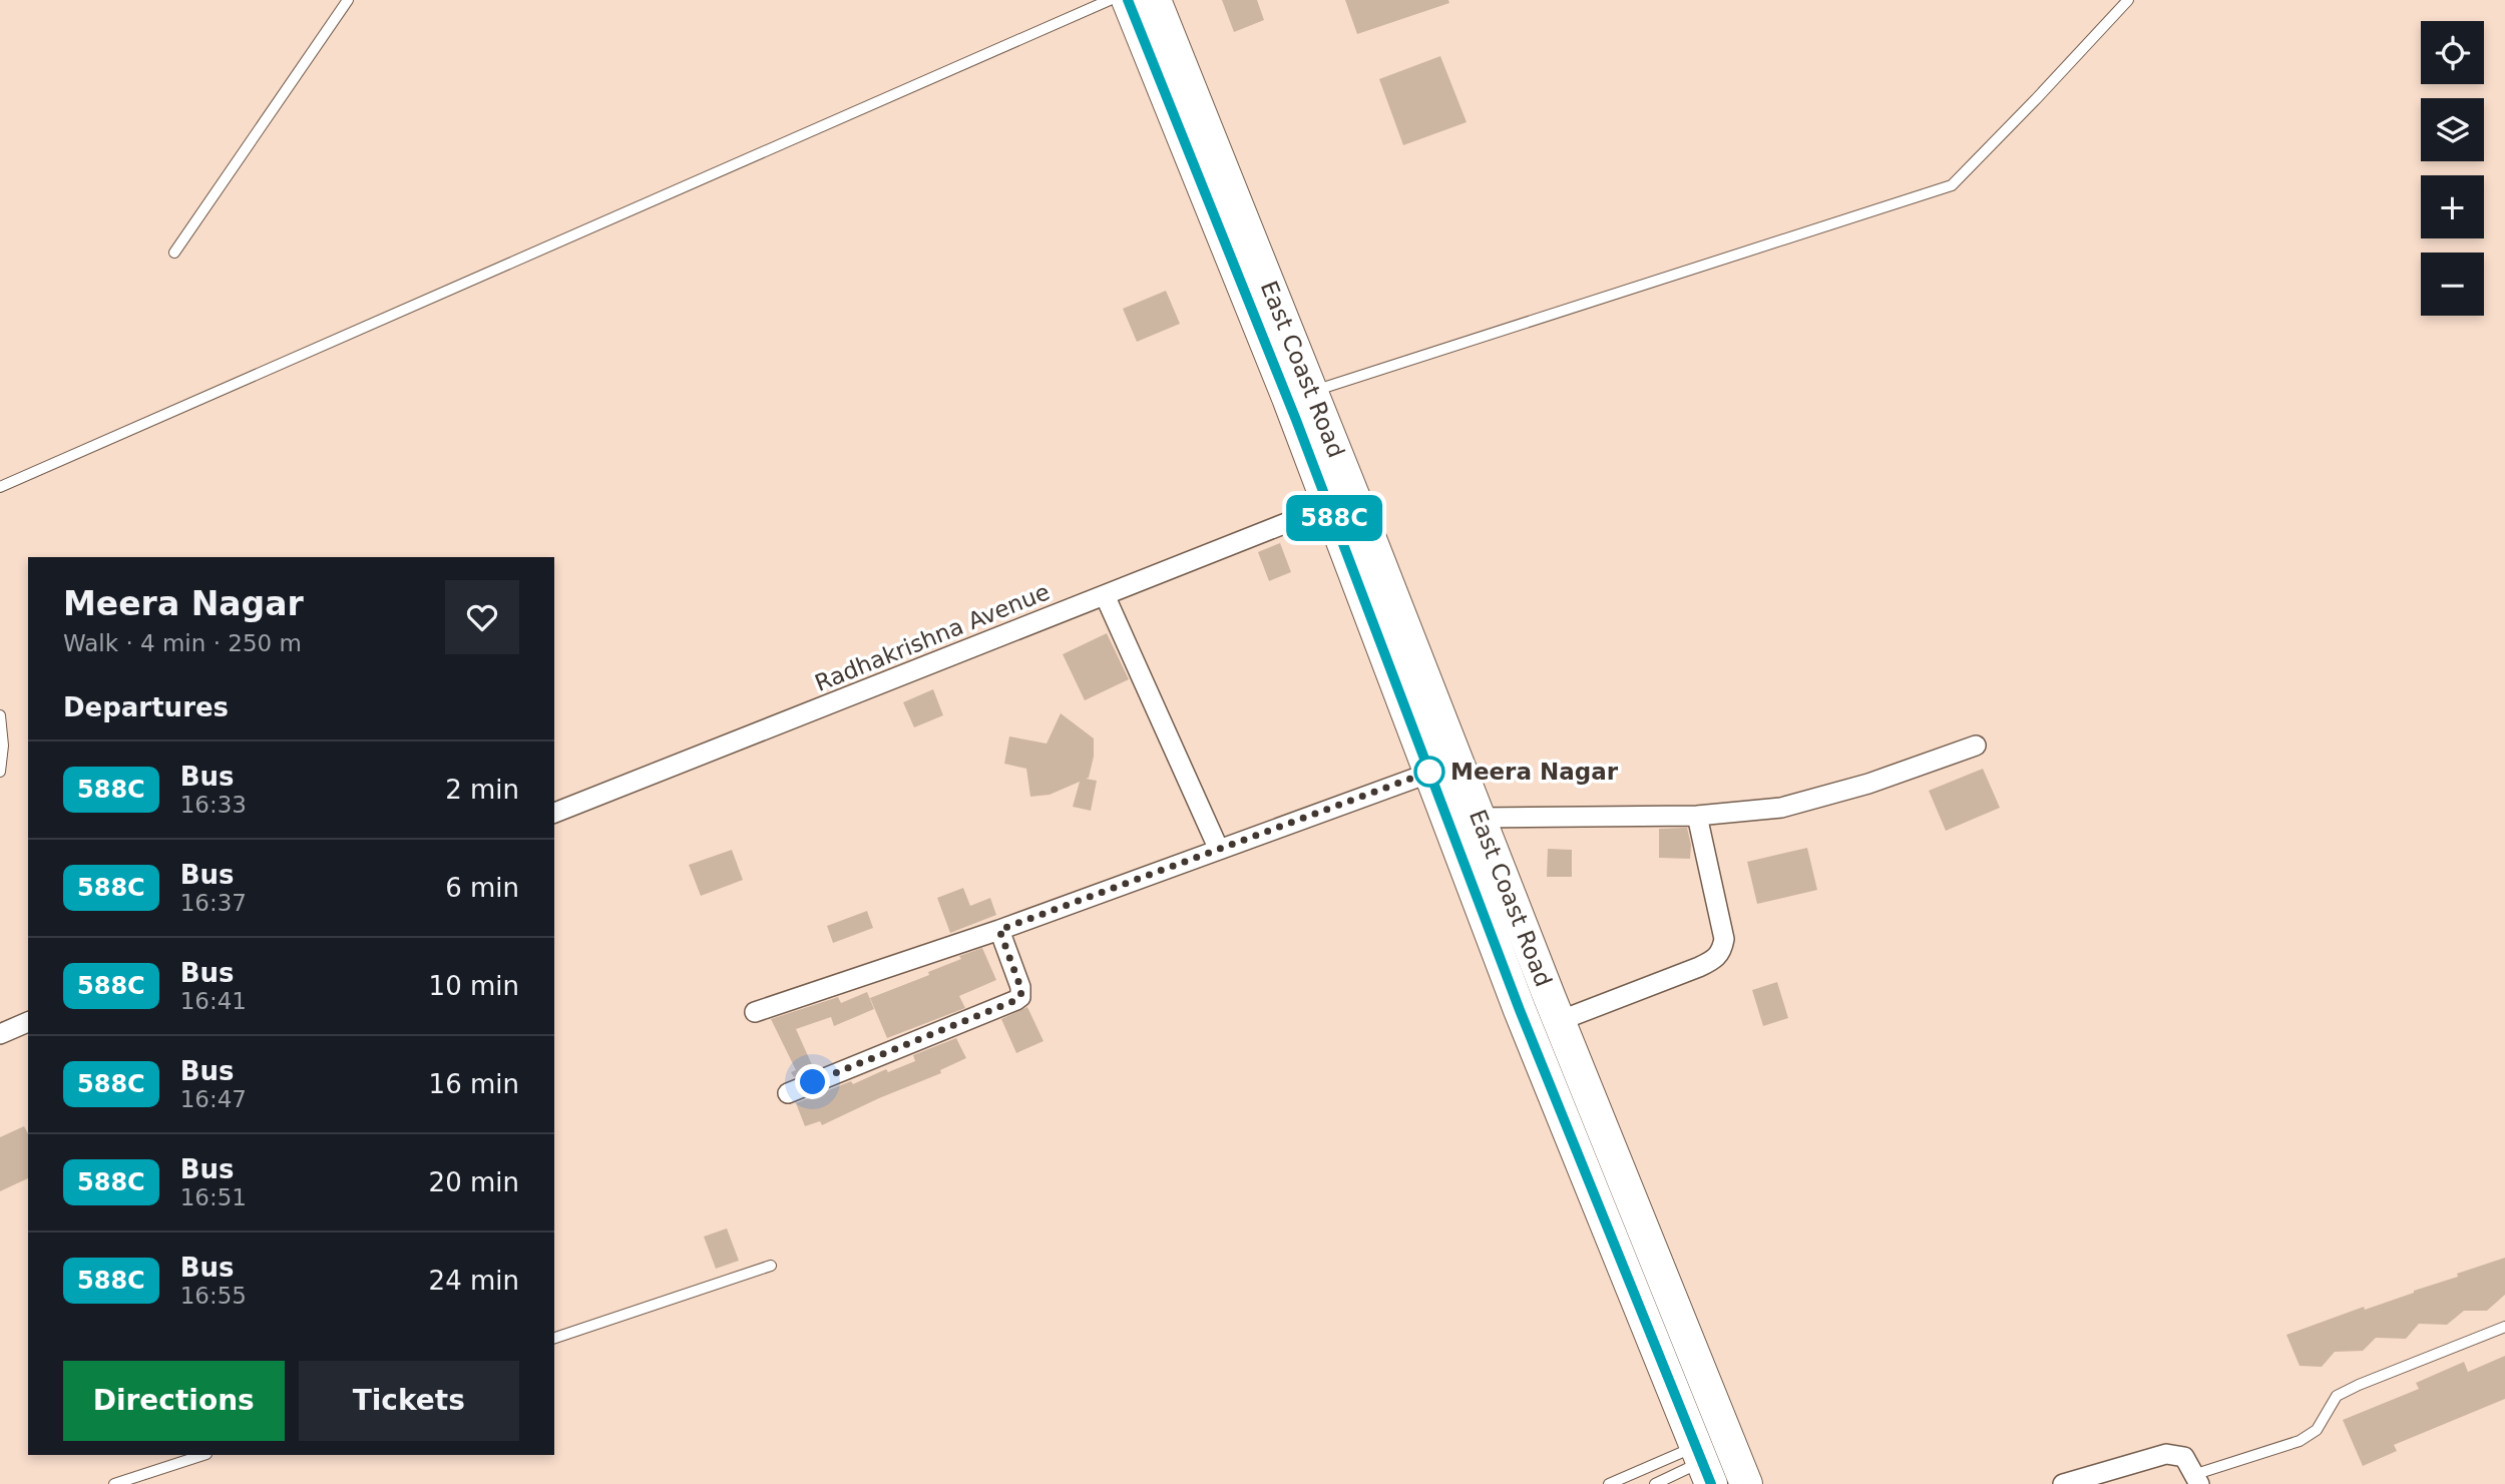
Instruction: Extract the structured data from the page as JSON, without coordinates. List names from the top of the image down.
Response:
{
  "streets": {
    "main road": ["East Coast Road"],
    "street": ["Radhakrishna Avenue"]
  },
  "crossings": [
    ["East Coast Road", "Radhakrishna Avenue"]
  ],
  "places": ["Meera Nagar"],
  "lines": ["bus line 588C"],
  "page": {
    "on_map": "588C",
    "map_buttons": ["+", "−"],
    "heading": [
      ["Meera Nagar", "Walk · 4 min · 250 m"],
      "Departures"
    ],
    "list": [
      {
        "mark": "588C",
        "name": "Bus",
        "note": "16:33",
        "value": "2 min"
      },
      {
        "mark": "588C",
        "name": "Bus",
        "note": "16:37",
        "value": "6 min"
      },
      {
        "mark": "588C",
        "name": "Bus",
        "note": "16:41",
        "value": "10 min"
      },
      {
        "mark": "588C",
        "name": "Bus",
        "note": "16:47",
        "value": "16 min"
      },
      {
        "mark": "588C",
        "name": "Bus",
        "note": "16:51",
        "value": "20 min"
      },
      {
        "mark": "588C",
        "name": "Bus",
        "note": "16:55",
        "value": "24 min"
      }
    ],
    "buttons": ["Directions", "Tickets"]
  }
}
